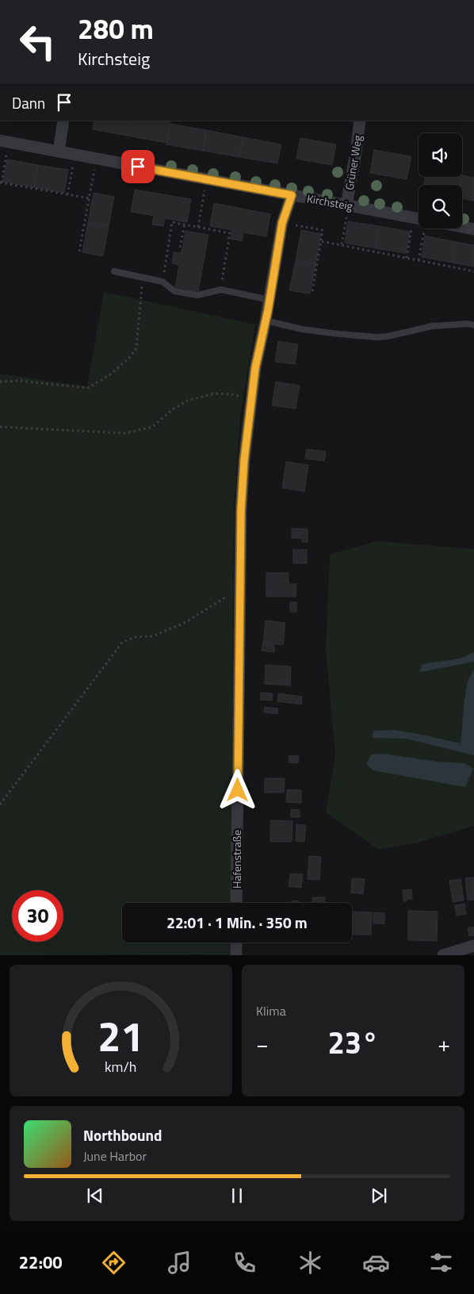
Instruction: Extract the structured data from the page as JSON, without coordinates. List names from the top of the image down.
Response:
{
  "streets": {
    "street": ["Grüner Weg", "Kirchsteig", "Hafenstraße"]
  },
  "crossings": [
    ["Grüner Weg", "Kirchsteig"],
    ["Kirchsteig", "Hafenstraße"]
  ],
  "page": {
    "turn": ["280 m", "Kirchsteig"],
    "then": "Dann",
    "limit": "30",
    "trip": "22:01 · 1 Min. · 350 m",
    "tile": "Klima",
    "heat": ["−", "23°", "+"],
    "song": ["Northbound", "June Harbor"],
    "tabs": "22:00",
    "gauge": ["21", "km/h"]
  }
}
